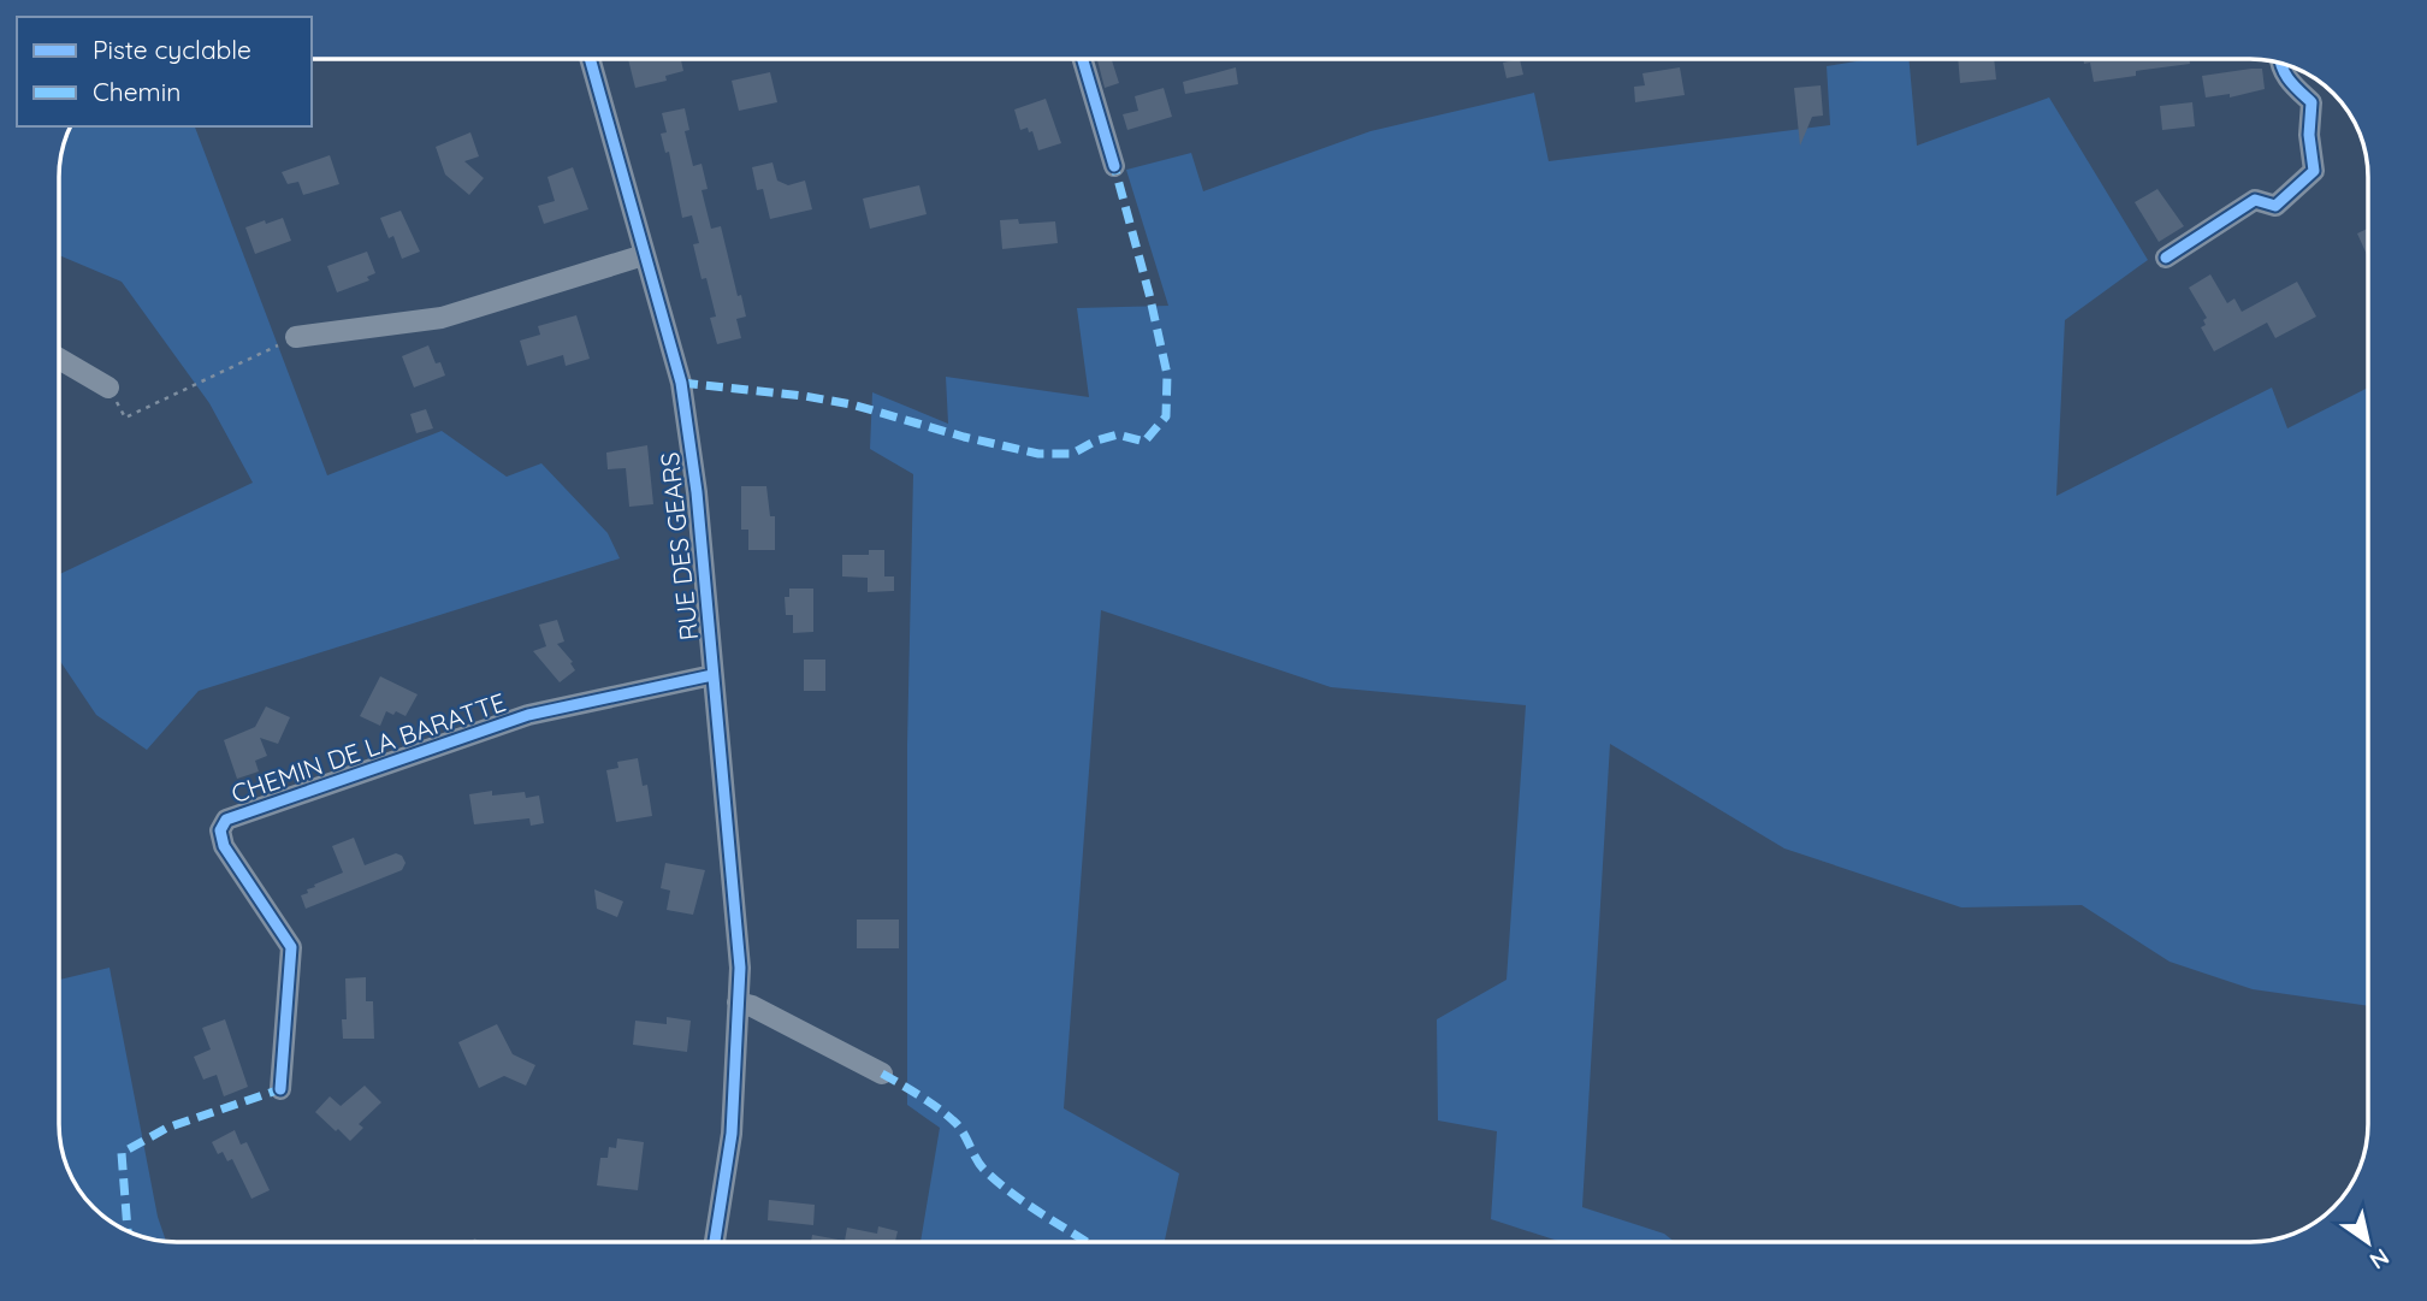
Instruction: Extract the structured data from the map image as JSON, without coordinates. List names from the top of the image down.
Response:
{
  "streets": {
    "street": ["RUE DES GEARS", "CHEMIN DE LA BARATTE"]
  },
  "crossings": [
    ["RUE DES GEARS", "CHEMIN DE LA BARATTE"]
  ],
  "legend": ["Piste cyclable", "Chemin"],
  "north": "bottom right"
}
